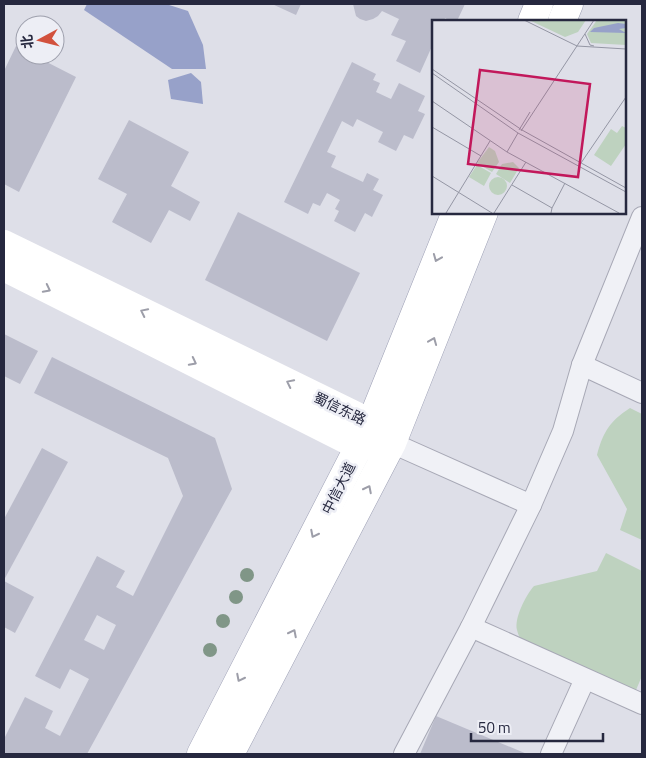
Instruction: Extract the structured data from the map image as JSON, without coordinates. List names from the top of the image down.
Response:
{
  "streets": {
    "main road": ["蜀信东路", "中信大道"]
  },
  "crossings": [
    ["蜀信东路", "中信大道"]
  ],
  "scale_bar": "50 m",
  "north": "left"
}
